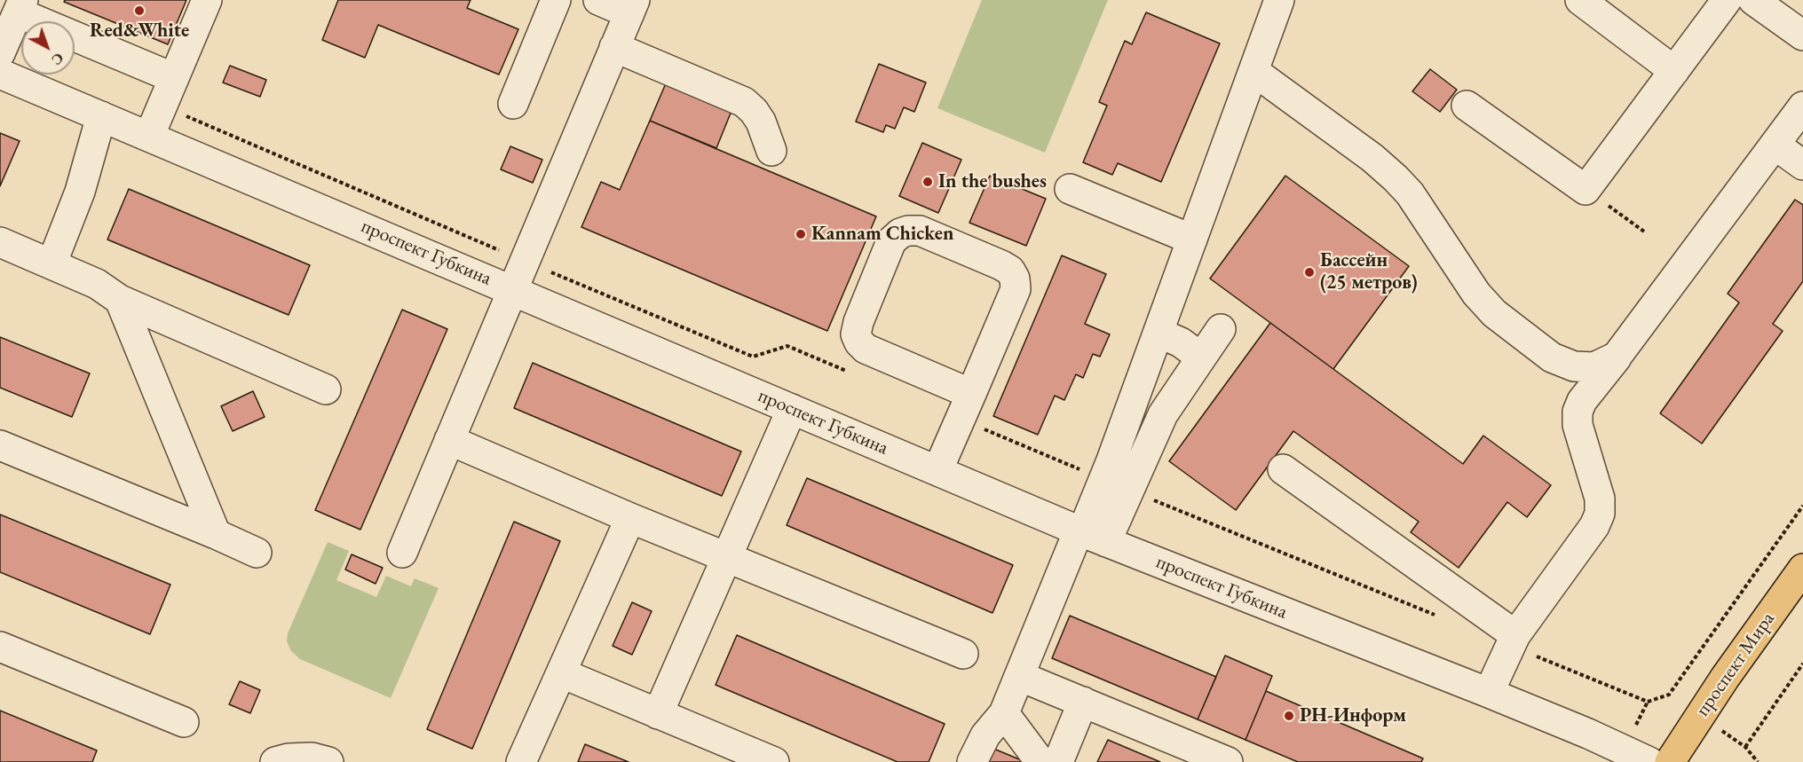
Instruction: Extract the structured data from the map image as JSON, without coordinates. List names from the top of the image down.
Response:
{
  "streets": {
    "main road": ["проспект Мира"],
    "street": ["проспект Губкина"]
  },
  "places": [
    "Red&White",
    "In the bushes",
    "Kannam Chicken",
    "Бассейн (25 метров)",
    "РН-Информ"
  ],
  "north": "bottom right"
}
